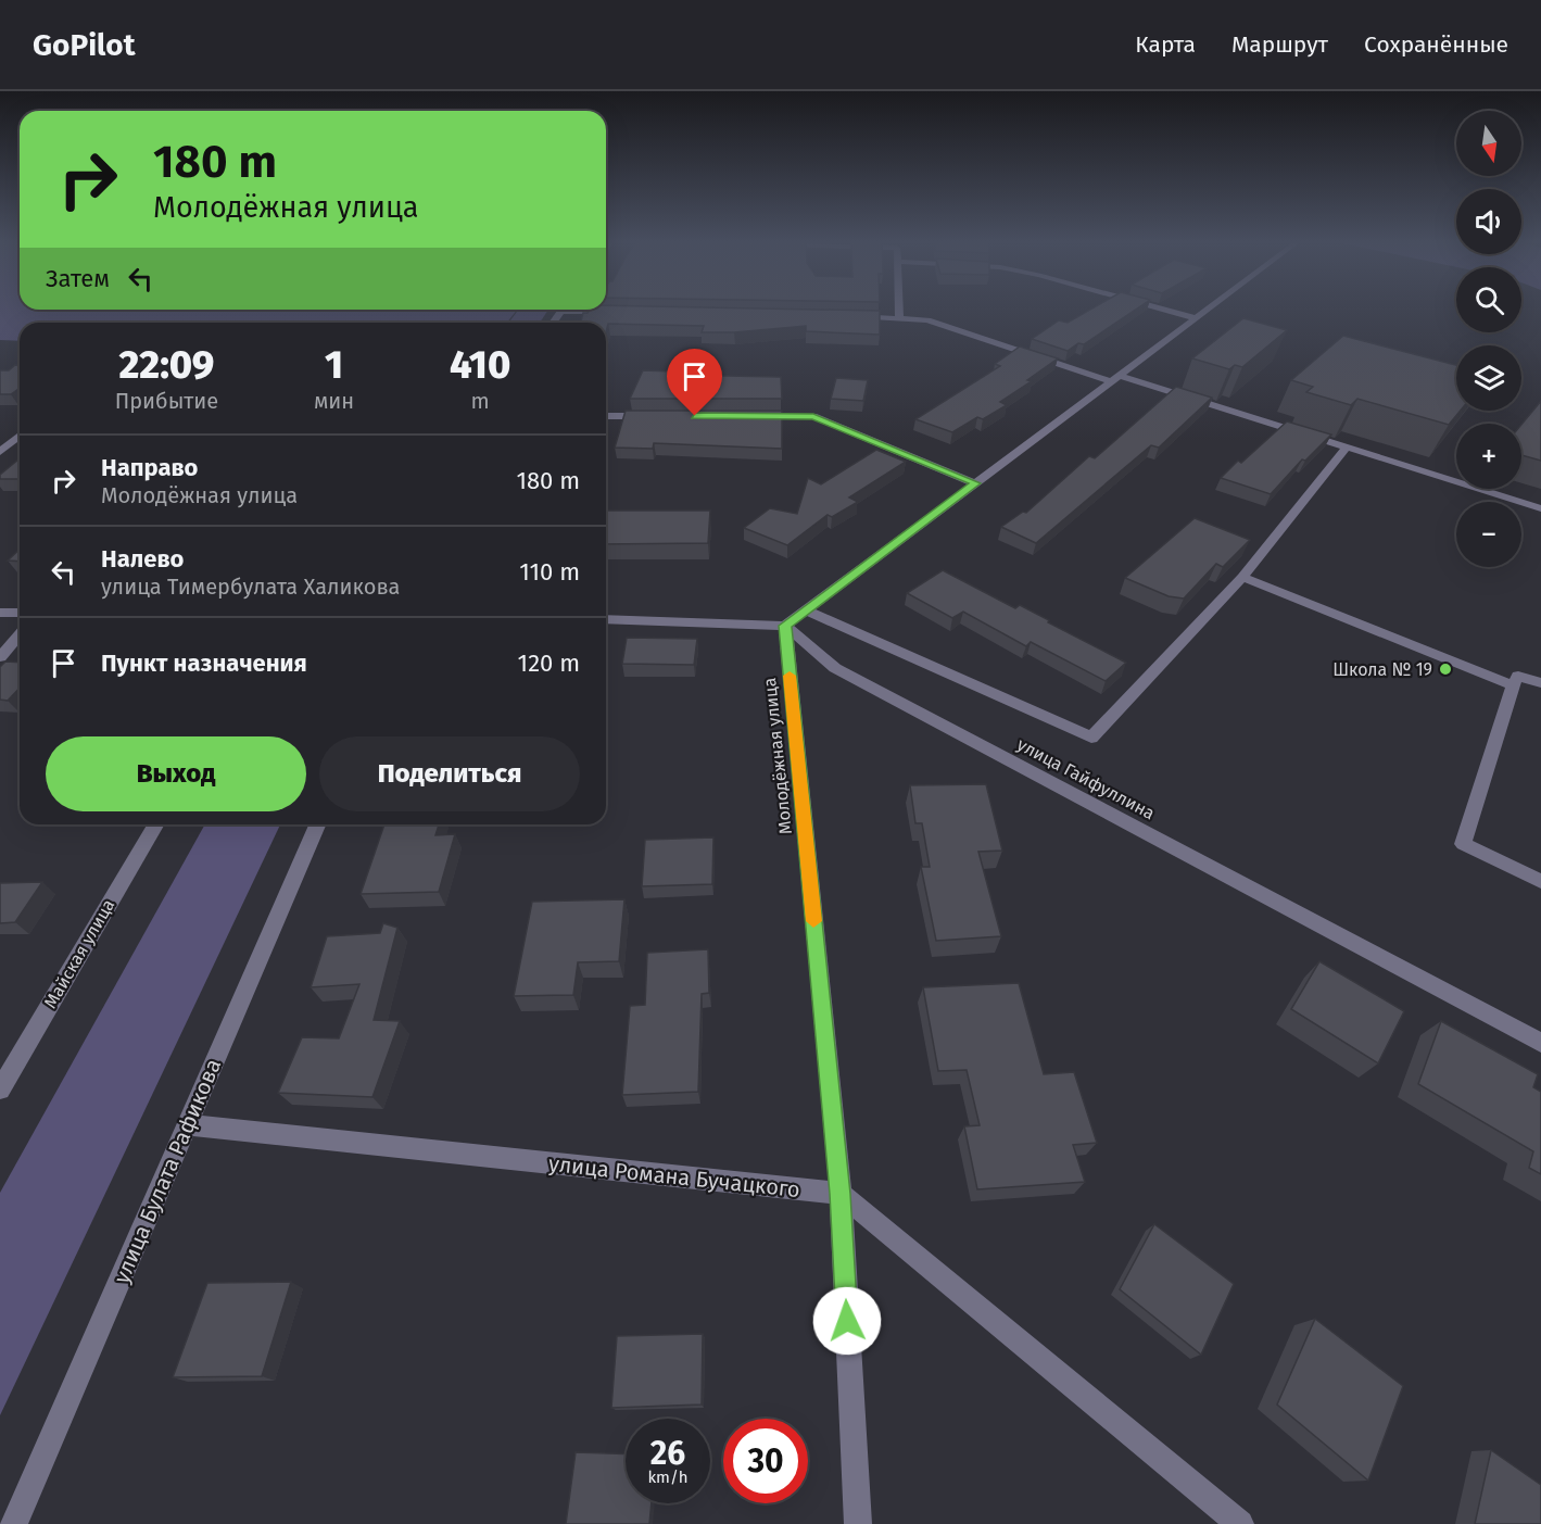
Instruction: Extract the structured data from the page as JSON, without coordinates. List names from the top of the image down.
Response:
{
  "streets": {
    "street": [
      "Молодёжная улица",
      "улица Гайфуллина",
      "Майская улица",
      "улица Булата Рафикова",
      "улица Романа Бучацкого"
    ]
  },
  "crossings": [
    ["Молодёжная улица", "улица Гайфуллина"],
    ["Молодёжная улица", "улица Романа Бучацкого"],
    ["улица Булата Рафикова", "улица Романа Бучацкого"]
  ],
  "places": ["Школа № 19"],
  "north": "bottom",
  "page": {
    "header": "GoPilot",
    "nav": ["Карта", "Маршрут", "Сохранённые"],
    "map_buttons": ["+", "−"],
    "turn": ["180 m", "Молодёжная улица"],
    "then": "Затем",
    "eta": [
      "22:09",
      "Прибытие",
      "1",
      "мин",
      "410",
      "m"
    ],
    "list": [
      {
        "name": "Направо",
        "note": "Молодёжная улица",
        "value": "180 m"
      },
      {
        "name": "Налево",
        "note": "улица Тимербулата Халикова",
        "value": "110 m"
      },
      {
        "name": "Пункт назначения",
        "value": "120 m"
      }
    ],
    "buttons": ["Выход", "Поделиться"],
    "speed": "26 km/h",
    "limit": "30"
  }
}
